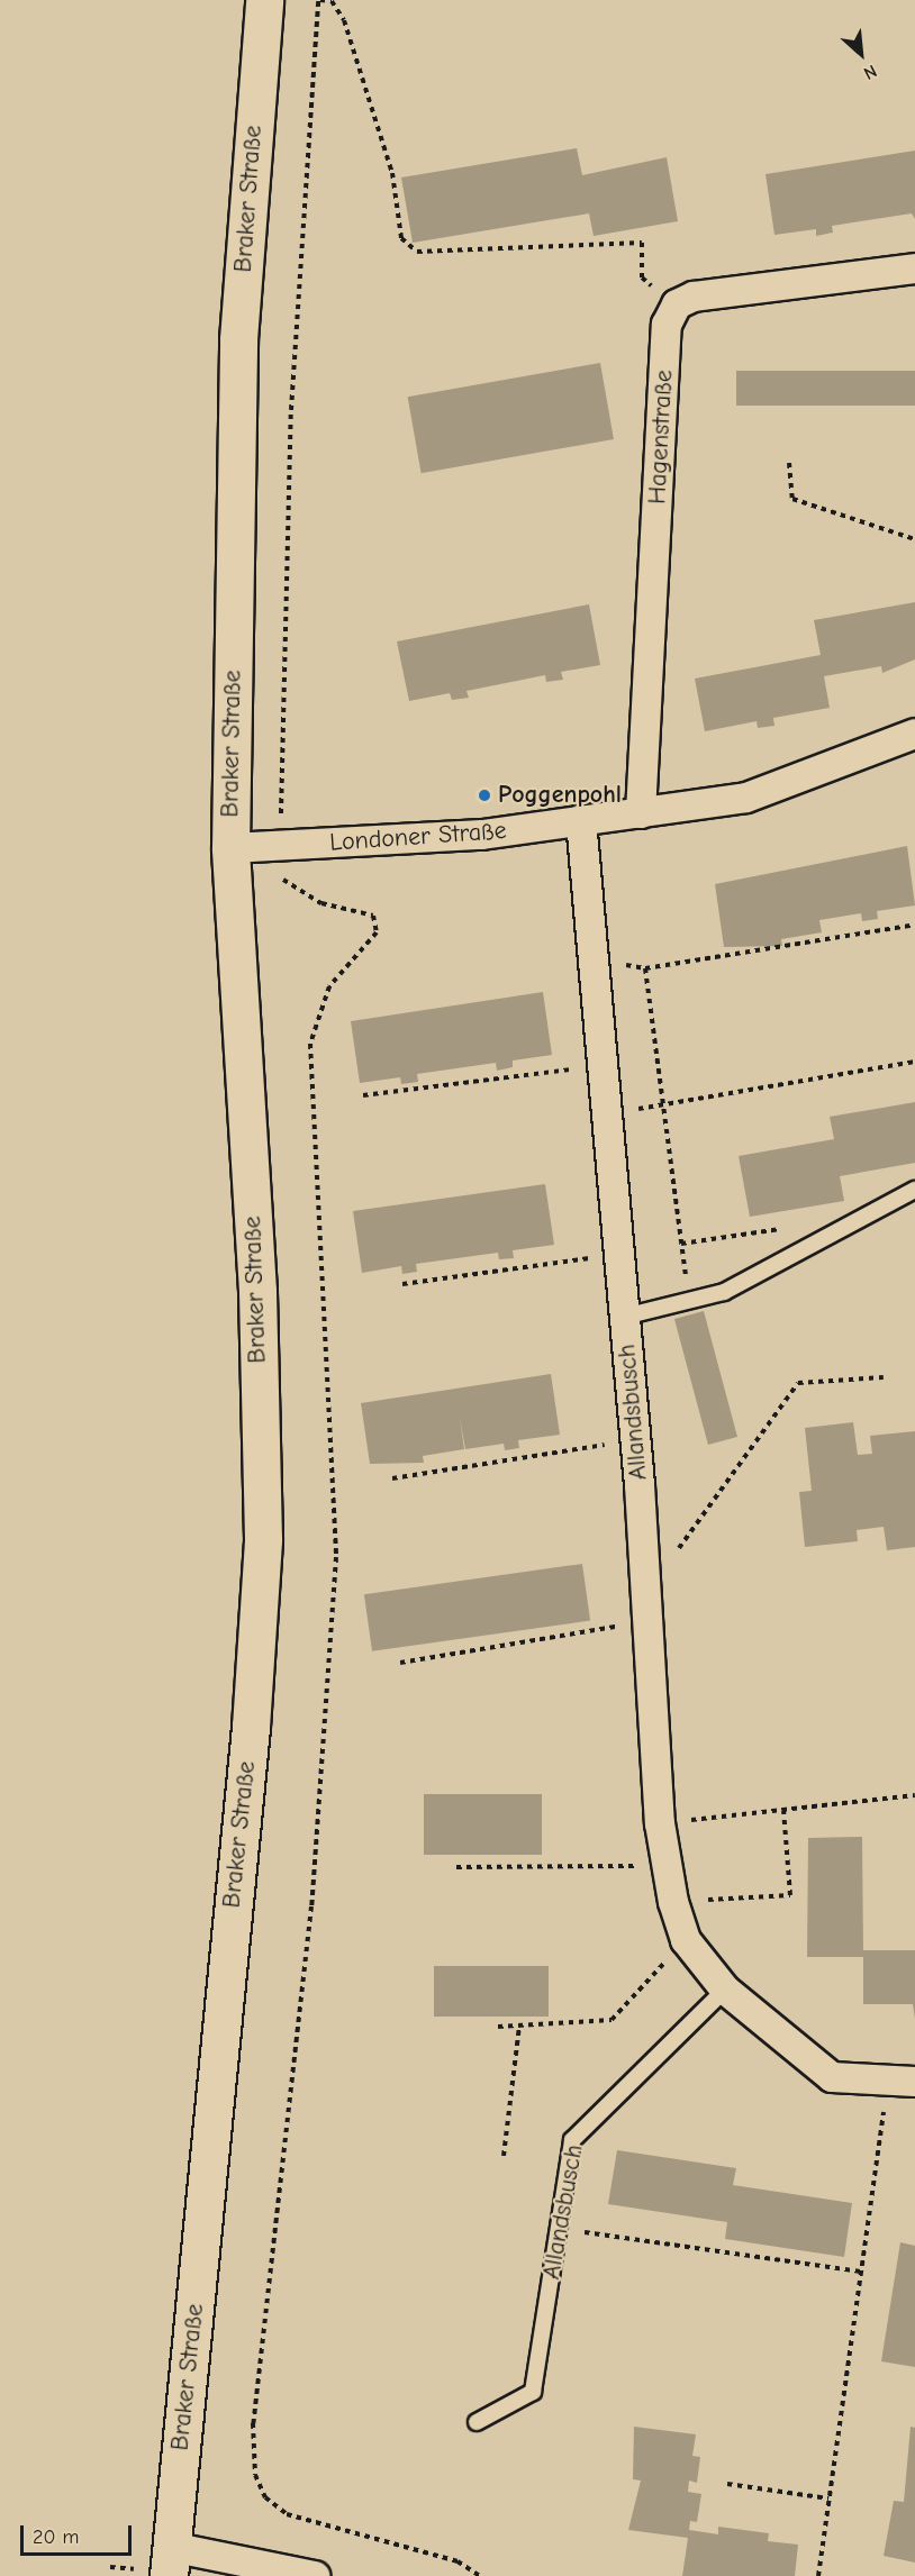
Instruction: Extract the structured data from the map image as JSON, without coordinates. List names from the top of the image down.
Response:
{
  "streets": {
    "street": [
      "Braker Straße",
      "Hagenstraße",
      "Londoner Straße",
      "Allandsbusch"
    ]
  },
  "crossings": [
    ["Braker Straße", "Londoner Straße"],
    ["Hagenstraße", "Londoner Straße"],
    ["Londoner Straße", "Allandsbusch"]
  ],
  "places": ["Poggenpohl"],
  "scale_bar": "20 m",
  "north": "bottom right"
}
